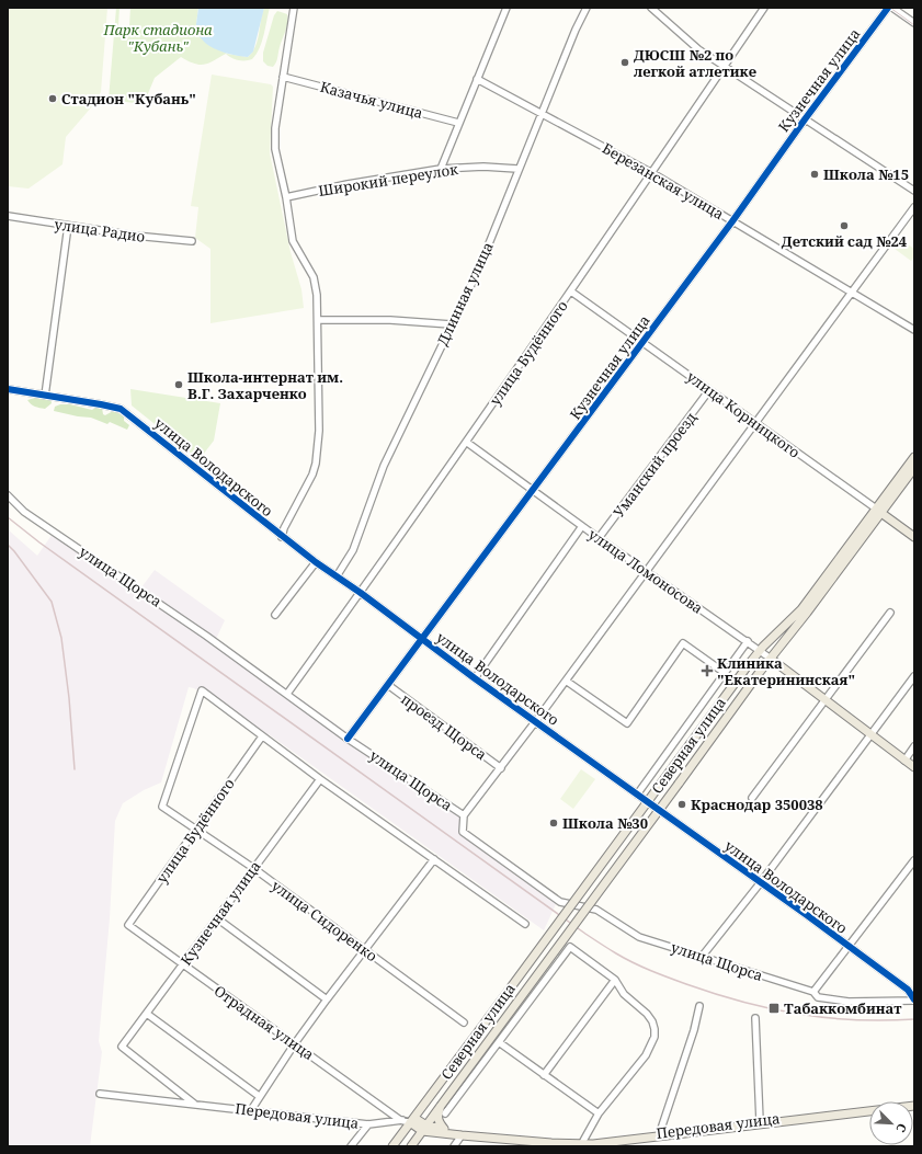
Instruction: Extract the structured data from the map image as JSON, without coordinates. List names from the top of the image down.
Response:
{
  "streets": {
    "main road": [
      "улица Корницкого",
      "улица Ломоносова",
      "Северная улица",
      "Передовая улица"
    ],
    "street": [
      "Кузнечная улица",
      "Казачья улица",
      "Широкий переулок",
      "Березанская улица",
      "улица Радио",
      "Длинная улица",
      "улица Будённого",
      "Уманский проезд",
      "улица Володарского",
      "улица Щорса",
      "проезд Щорса",
      "улица Сидоренко",
      "Отрадная улица"
    ]
  },
  "crossings": [
    ["Кузнечная улица", "Березанская улица"],
    ["Кузнечная улица", "улица Корницкого"],
    ["Кузнечная улица", "улица Володарского"],
    ["Кузнечная улица", "улица Ломоносова"],
    ["Кузнечная улица", "улица Щорса"],
    ["Кузнечная улица", "проезд Щорса"],
    ["Кузнечная улица", "улица Сидоренко"],
    ["Кузнечная улица", "Отрадная улица"],
    ["Кузнечная улица", "Передовая улица"],
    ["Широкий переулок", "Длинная улица"],
    ["Березанская улица", "Длинная улица"],
    ["Березанская улица", "улица Будённого"],
    ["Длинная улица", "улица Володарского"],
    ["улица Будённого", "улица Корницкого"],
    ["улица Будённого", "улица Володарского"],
    ["улица Будённого", "улица Ломоносова"],
    ["улица Будённого", "улица Щорса"],
    ["улица Будённого", "улица Сидоренко"],
    ["улица Будённого", "Отрадная улица"],
    ["улица Корницкого", "Уманский проезд"],
    ["улица Корницкого", "Северная улица"],
    ["Уманский проезд", "улица Ломоносова"],
    ["улица Володарского", "улица Щорса"],
    ["улица Ломоносова", "Северная улица"],
    ["Северная улица", "Передовая улица"],
    ["Отрадная улица", "Передовая улица"]
  ],
  "parks": ["Парк стадиона \"Кубань\""],
  "places": {
    "other": [
      "ДЮСШ №2 по легкой атлетике",
      "Стадион \"Кубань\"",
      "Школа №15",
      "Детский сад №24",
      "Школа-интернат им. В.Г. Захарченко",
      "Краснодар 350038",
      "Школа №30"
    ],
    "health": ["Клиника \"Екатерининская\""],
    "transit": ["Табаккомбинат"]
  },
  "north": "bottom right"
}
